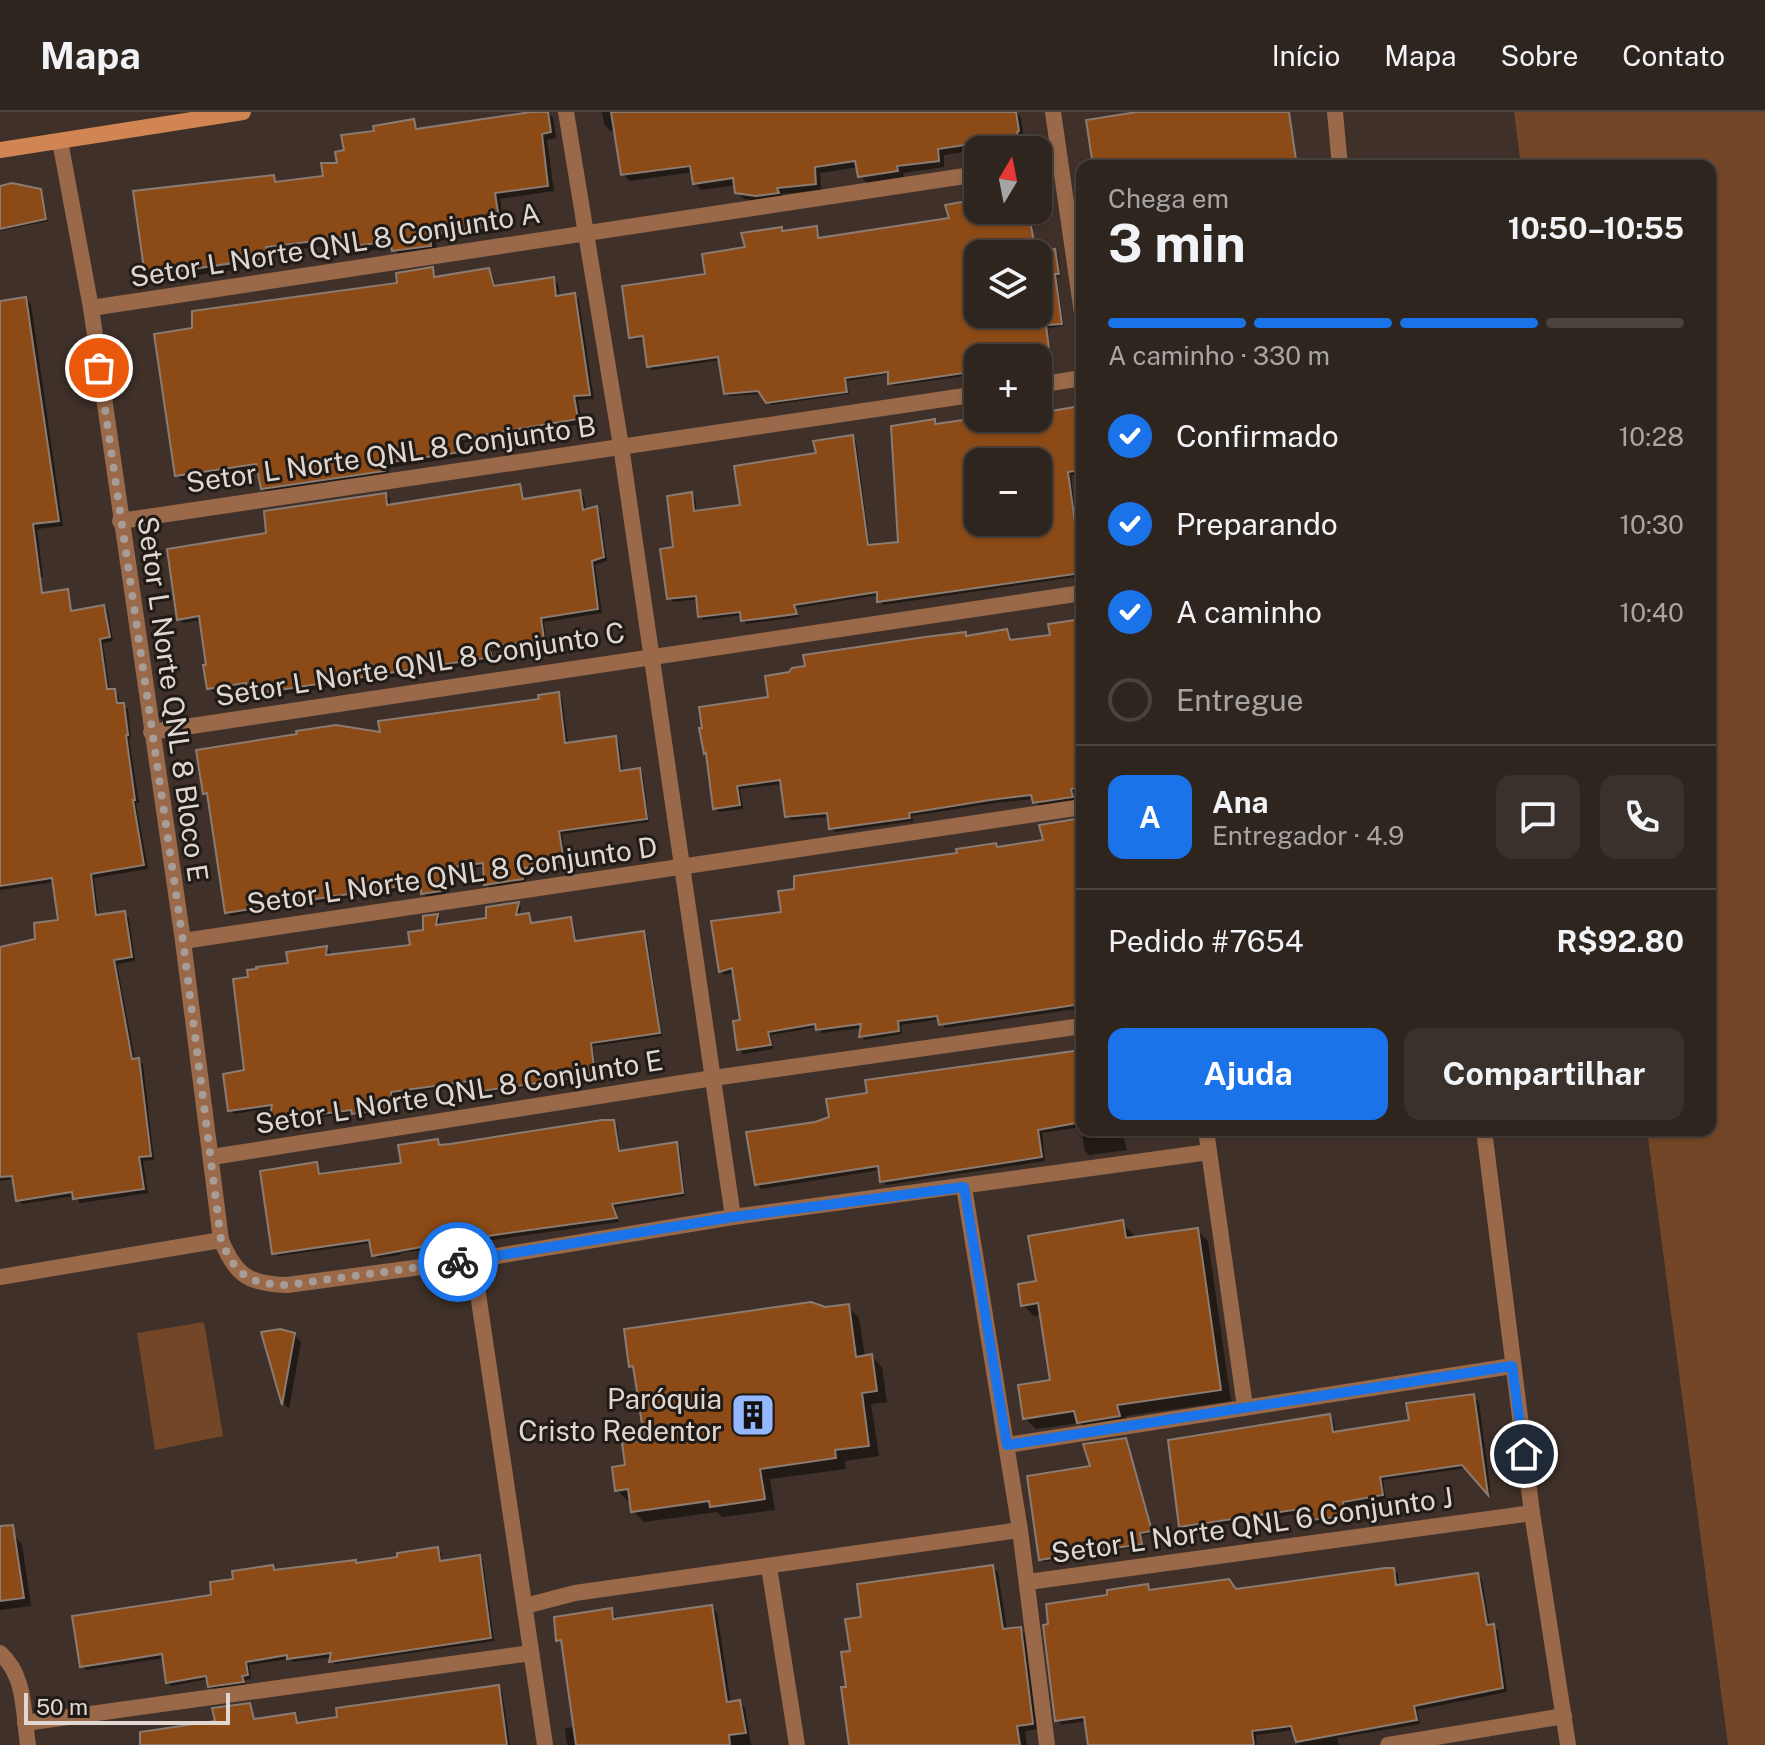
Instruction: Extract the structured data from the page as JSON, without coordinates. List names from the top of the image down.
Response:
{
  "streets": {
    "street": [
      "Setor L Norte QNL 8 Conjunto A",
      "Setor L Norte QNL 8 Conjunto B",
      "Setor L Norte QNL 8 Conjunto C",
      "Setor L Norte QNL 8 Bloco E",
      "Setor L Norte QNL 8 Conjunto D",
      "Setor L Norte QNL 8 Conjunto E",
      "Setor L Norte QNL 6 Conjunto J"
    ]
  },
  "crossings": [
    ["Setor L Norte QNL 8 Conjunto A", "Setor L Norte QNL 8 Bloco E"],
    ["Setor L Norte QNL 8 Conjunto B", "Setor L Norte QNL 8 Bloco E"],
    ["Setor L Norte QNL 8 Conjunto C", "Setor L Norte QNL 8 Bloco E"],
    ["Setor L Norte QNL 8 Bloco E", "Setor L Norte QNL 8 Conjunto D"],
    ["Setor L Norte QNL 8 Bloco E", "Setor L Norte QNL 8 Conjunto E"]
  ],
  "places": {
    "building": ["Paróquia Cristo Redentor"]
  },
  "scale_bar": "50 m",
  "north": "top",
  "page": {
    "header": "Mapa",
    "nav": [
      "Início",
      "Mapa",
      "Sobre",
      "Contato"
    ],
    "map_buttons": ["+", "−"],
    "heading": ["3 min", "Chega em", "10:50–10:55"],
    "panel": [
      "Ana",
      "Entregador · 4.9",
      "Pedido #7654",
      "R$92.80"
    ],
    "bar": "A caminho · 330 m",
    "list": [
      ["Confirmado", "10:28"],
      ["Preparando", "10:30"],
      ["A caminho", "10:40"],
      "Entregue"
    ],
    "round": "A",
    "buttons": ["Ajuda", "Compartilhar"],
    "scale": "50 m"
  }
}
